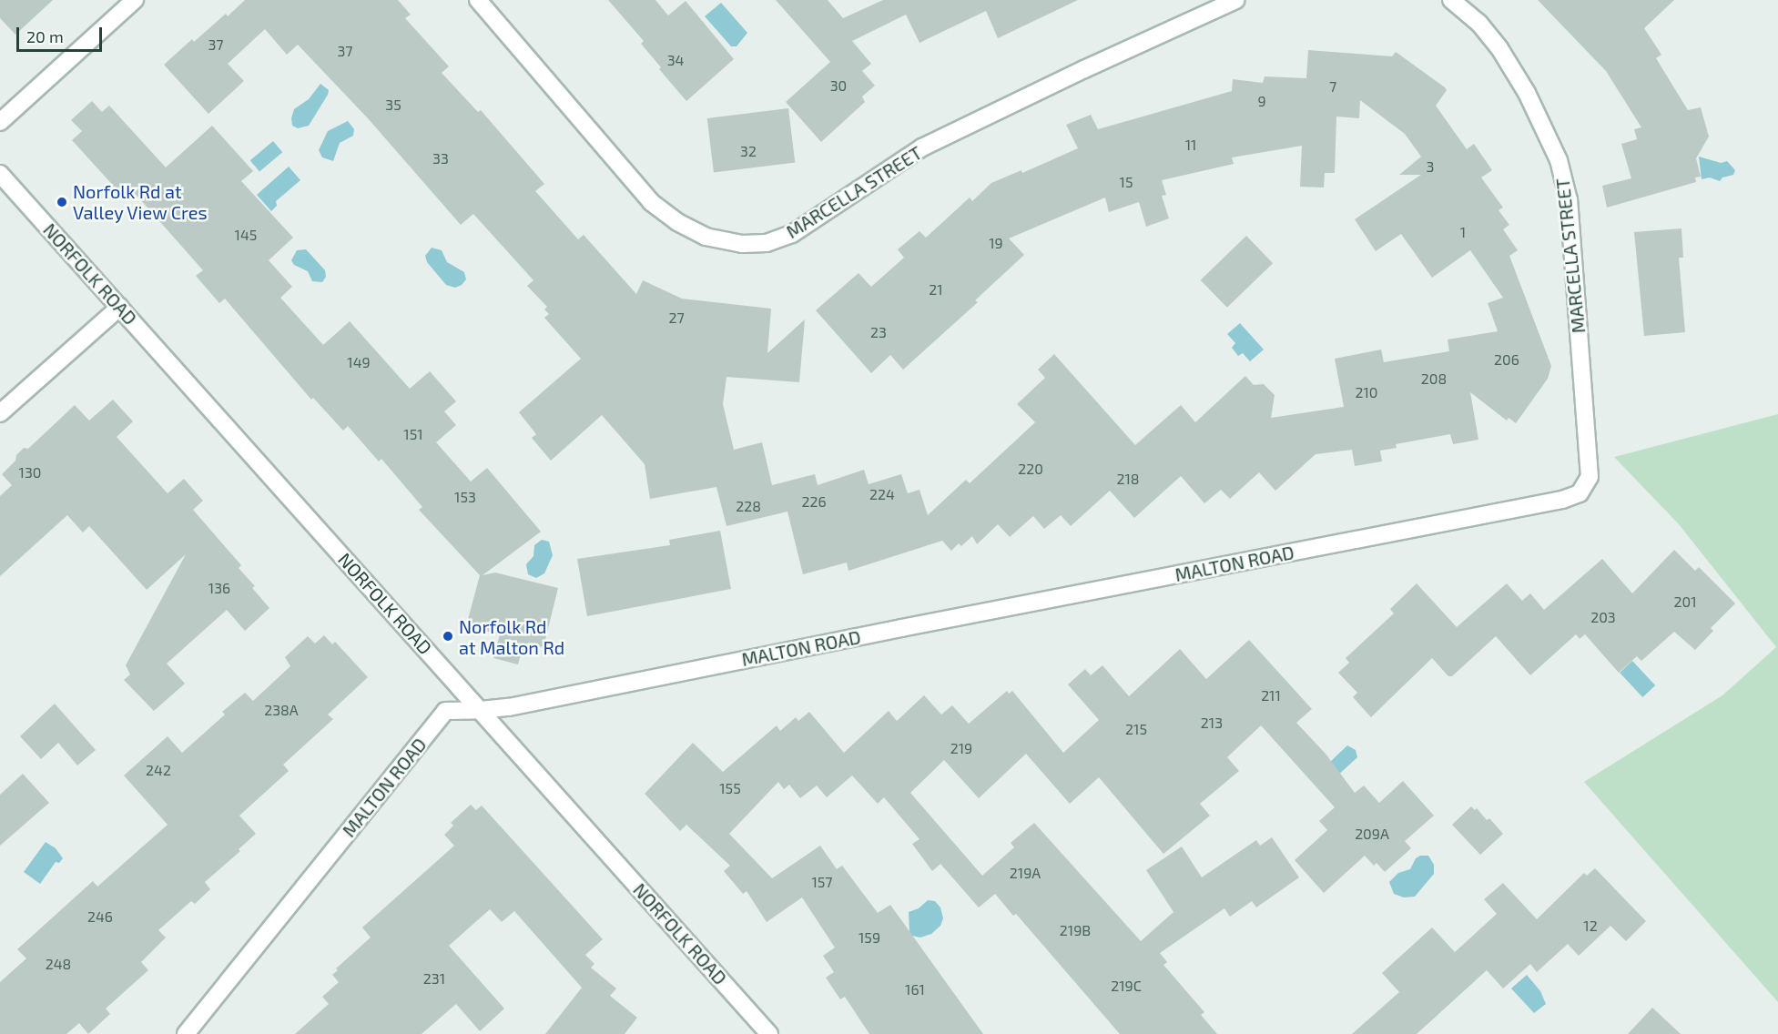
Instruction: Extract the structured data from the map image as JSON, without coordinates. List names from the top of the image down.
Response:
{
  "streets": {
    "street": ["MARCELLA STREET", "NORFOLK ROAD", "MALTON ROAD"]
  },
  "crossings": [
    ["MARCELLA STREET", "MALTON ROAD"],
    ["NORFOLK ROAD", "MALTON ROAD"]
  ],
  "places": ["Norfolk Rd at Valley View Cres", "Norfolk Rd at Malton Rd"],
  "house_numbers": [
    "37",
    "37",
    "34",
    "30",
    "7",
    "9",
    "35",
    "11",
    "32",
    "33",
    "3",
    "15",
    "1",
    "145",
    "19",
    "21",
    "27",
    "23",
    "206",
    "149",
    "208",
    "210",
    "151",
    "220",
    "130",
    "218",
    "224",
    "153",
    "226",
    "228",
    "136",
    "201",
    "203",
    "211",
    "238A",
    "213",
    "215",
    "219",
    "242",
    "155",
    "209A",
    "219A",
    "157",
    "246",
    "12",
    "219B",
    "159",
    "248",
    "231",
    "219C",
    "161"
  ],
  "scale_bar": "20 m"
}
